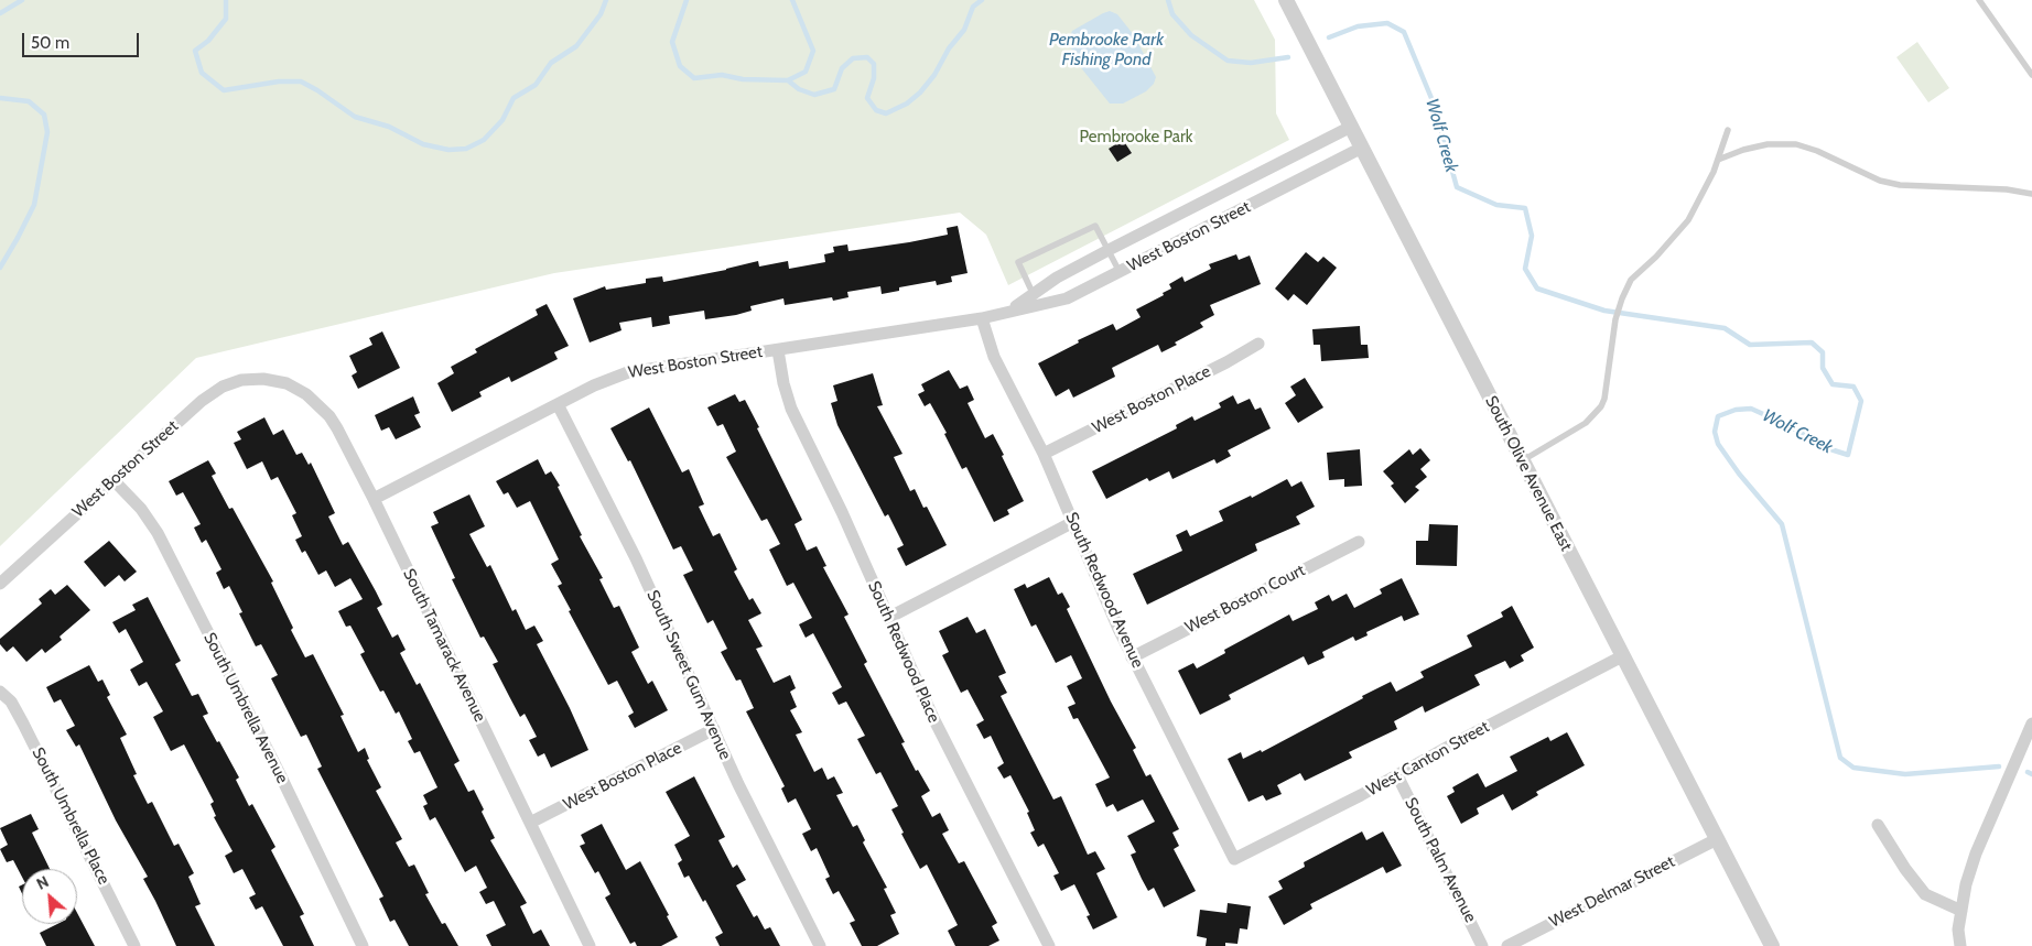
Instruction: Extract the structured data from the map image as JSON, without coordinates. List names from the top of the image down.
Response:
{
  "streets": {
    "street": [
      "West Boston Street",
      "West Boston Place",
      "South Olive Avenue East",
      "South Redwood Avenue",
      "West Boston Court",
      "South Tamarack Avenue",
      "South Redwood Place",
      "South Sweet Gum Avenue",
      "South Umbrella Avenue",
      "West Canton Street",
      "South Umbrella Place",
      "South Palm Avenue",
      "West Delmar Street"
    ]
  },
  "crossings": [
    ["West Boston Street", "South Olive Avenue East"],
    ["West Boston Street", "South Redwood Avenue"],
    ["West Boston Street", "South Tamarack Avenue"],
    ["West Boston Street", "South Redwood Place"],
    ["West Boston Street", "South Sweet Gum Avenue"],
    ["West Boston Street", "South Umbrella Avenue"],
    ["West Boston Place", "South Redwood Avenue"],
    ["West Boston Place", "South Tamarack Avenue"],
    ["West Boston Place", "South Sweet Gum Avenue"],
    ["South Olive Avenue East", "West Canton Street"],
    ["South Olive Avenue East", "West Delmar Street"],
    ["South Redwood Avenue", "West Boston Court"],
    ["South Redwood Avenue", "West Canton Street"],
    ["West Canton Street", "South Palm Avenue"]
  ],
  "water": ["Pembrooke Park Fishing Pond", "Wolf Creek"],
  "parks": ["Pembrooke Park"],
  "scale_bar": "50 m",
  "north": "top left"
}
